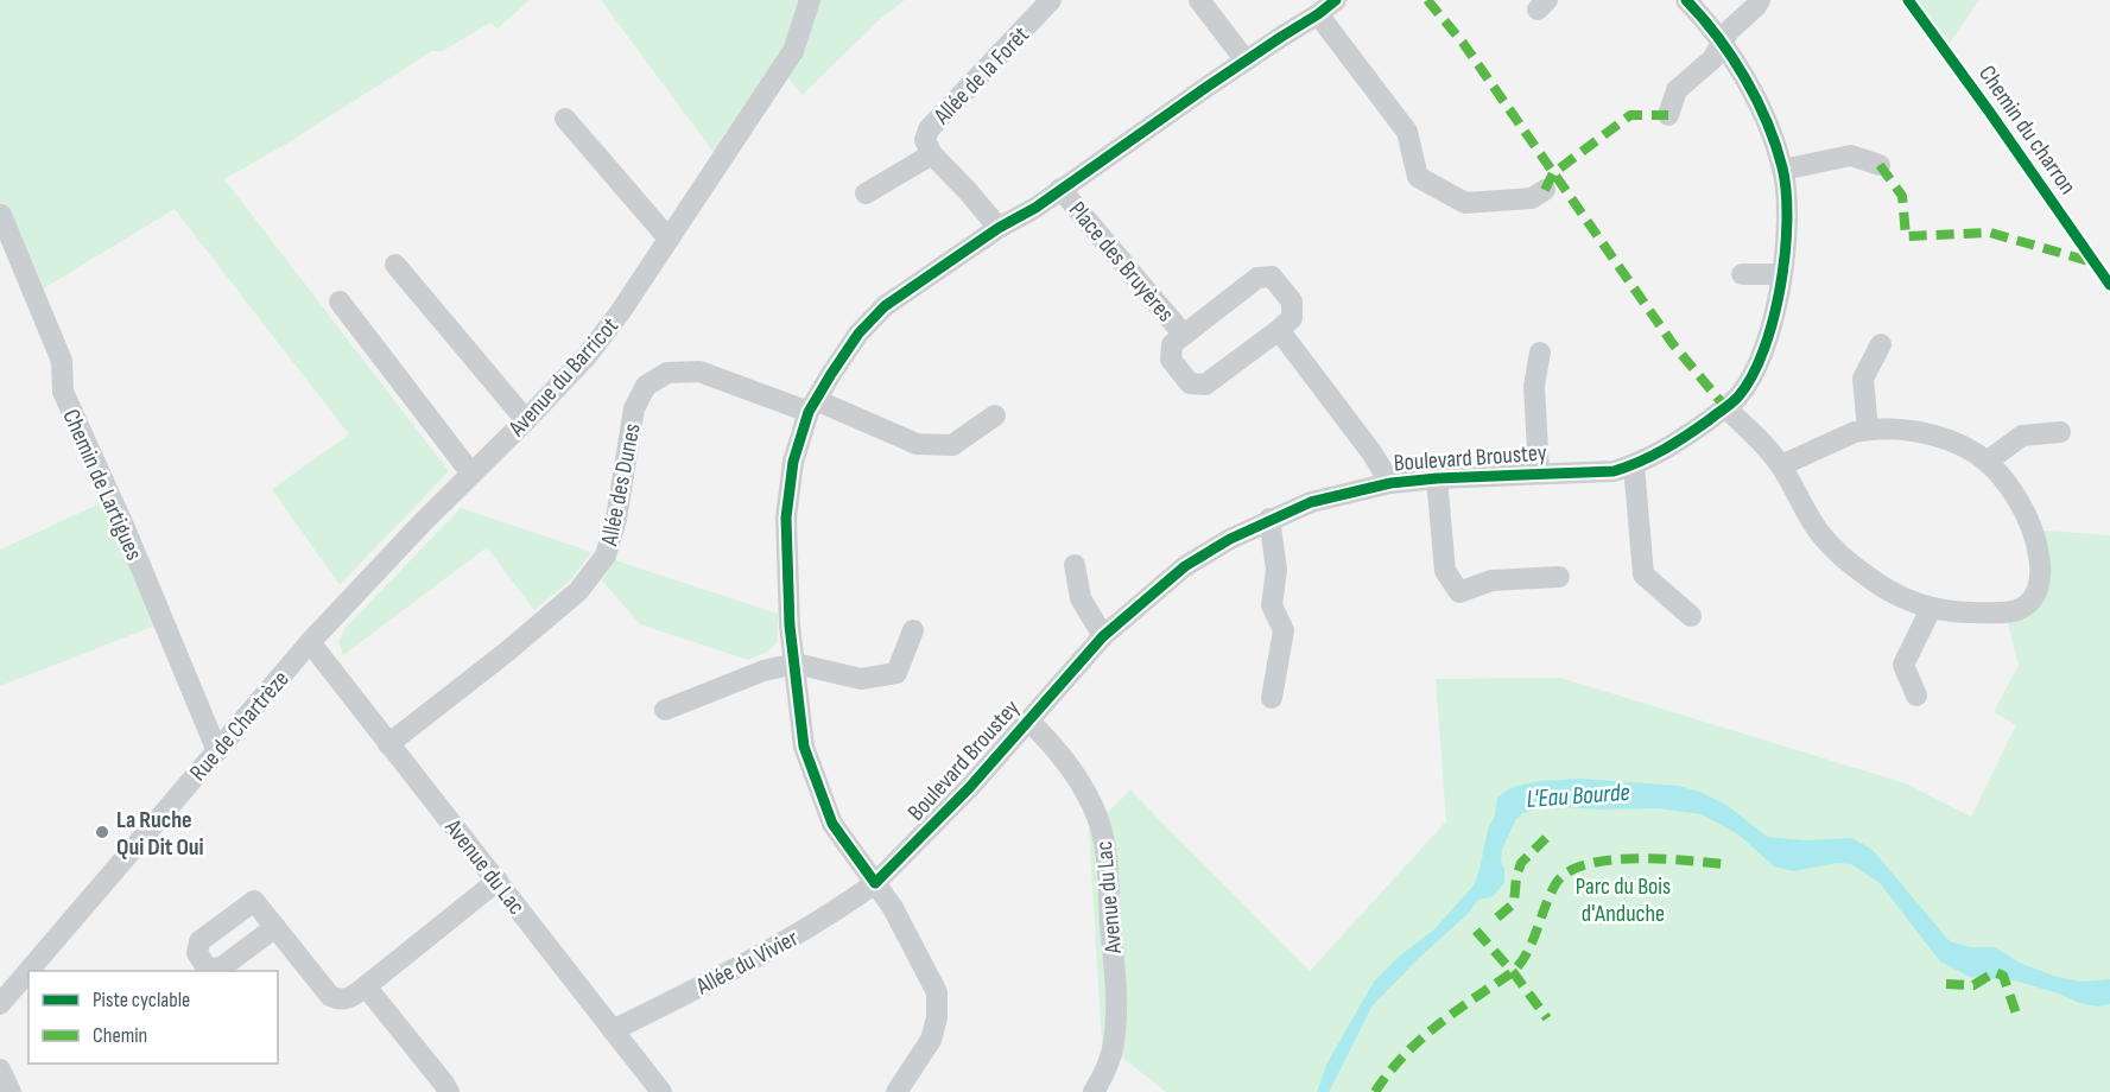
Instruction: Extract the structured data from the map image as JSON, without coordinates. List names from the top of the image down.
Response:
{
  "streets": {
    "street": [
      "Allée de la Forêt",
      "Place des Bruyères",
      "Avenue du Barricot",
      "Boulevard Broustey",
      "Chemin de Lartigues",
      "Allée des Dunes",
      "Rue de Chartrèze",
      "Avenue du Lac",
      "Allée du Vivier"
    ],
    "cycle path": ["Chemin du charron"]
  },
  "crossings": [
    ["Avenue du Barricot", "Rue de Chartrèze"],
    ["Avenue du Barricot", "Avenue du Lac"],
    ["Boulevard Broustey", "Avenue du Lac"],
    ["Boulevard Broustey", "Allée du Vivier"],
    ["Chemin de Lartigues", "Rue de Chartrèze"],
    ["Allée des Dunes", "Avenue du Lac"],
    ["Rue de Chartrèze", "Avenue du Lac"],
    ["Avenue du Lac", "Allée du Vivier"]
  ],
  "water": ["L'Eau Bourde"],
  "parks": ["Parc du Bois d'Anduche"],
  "places": ["La Ruche Qui Dit Oui"],
  "legend": ["Piste cyclable", "Chemin"]
}
